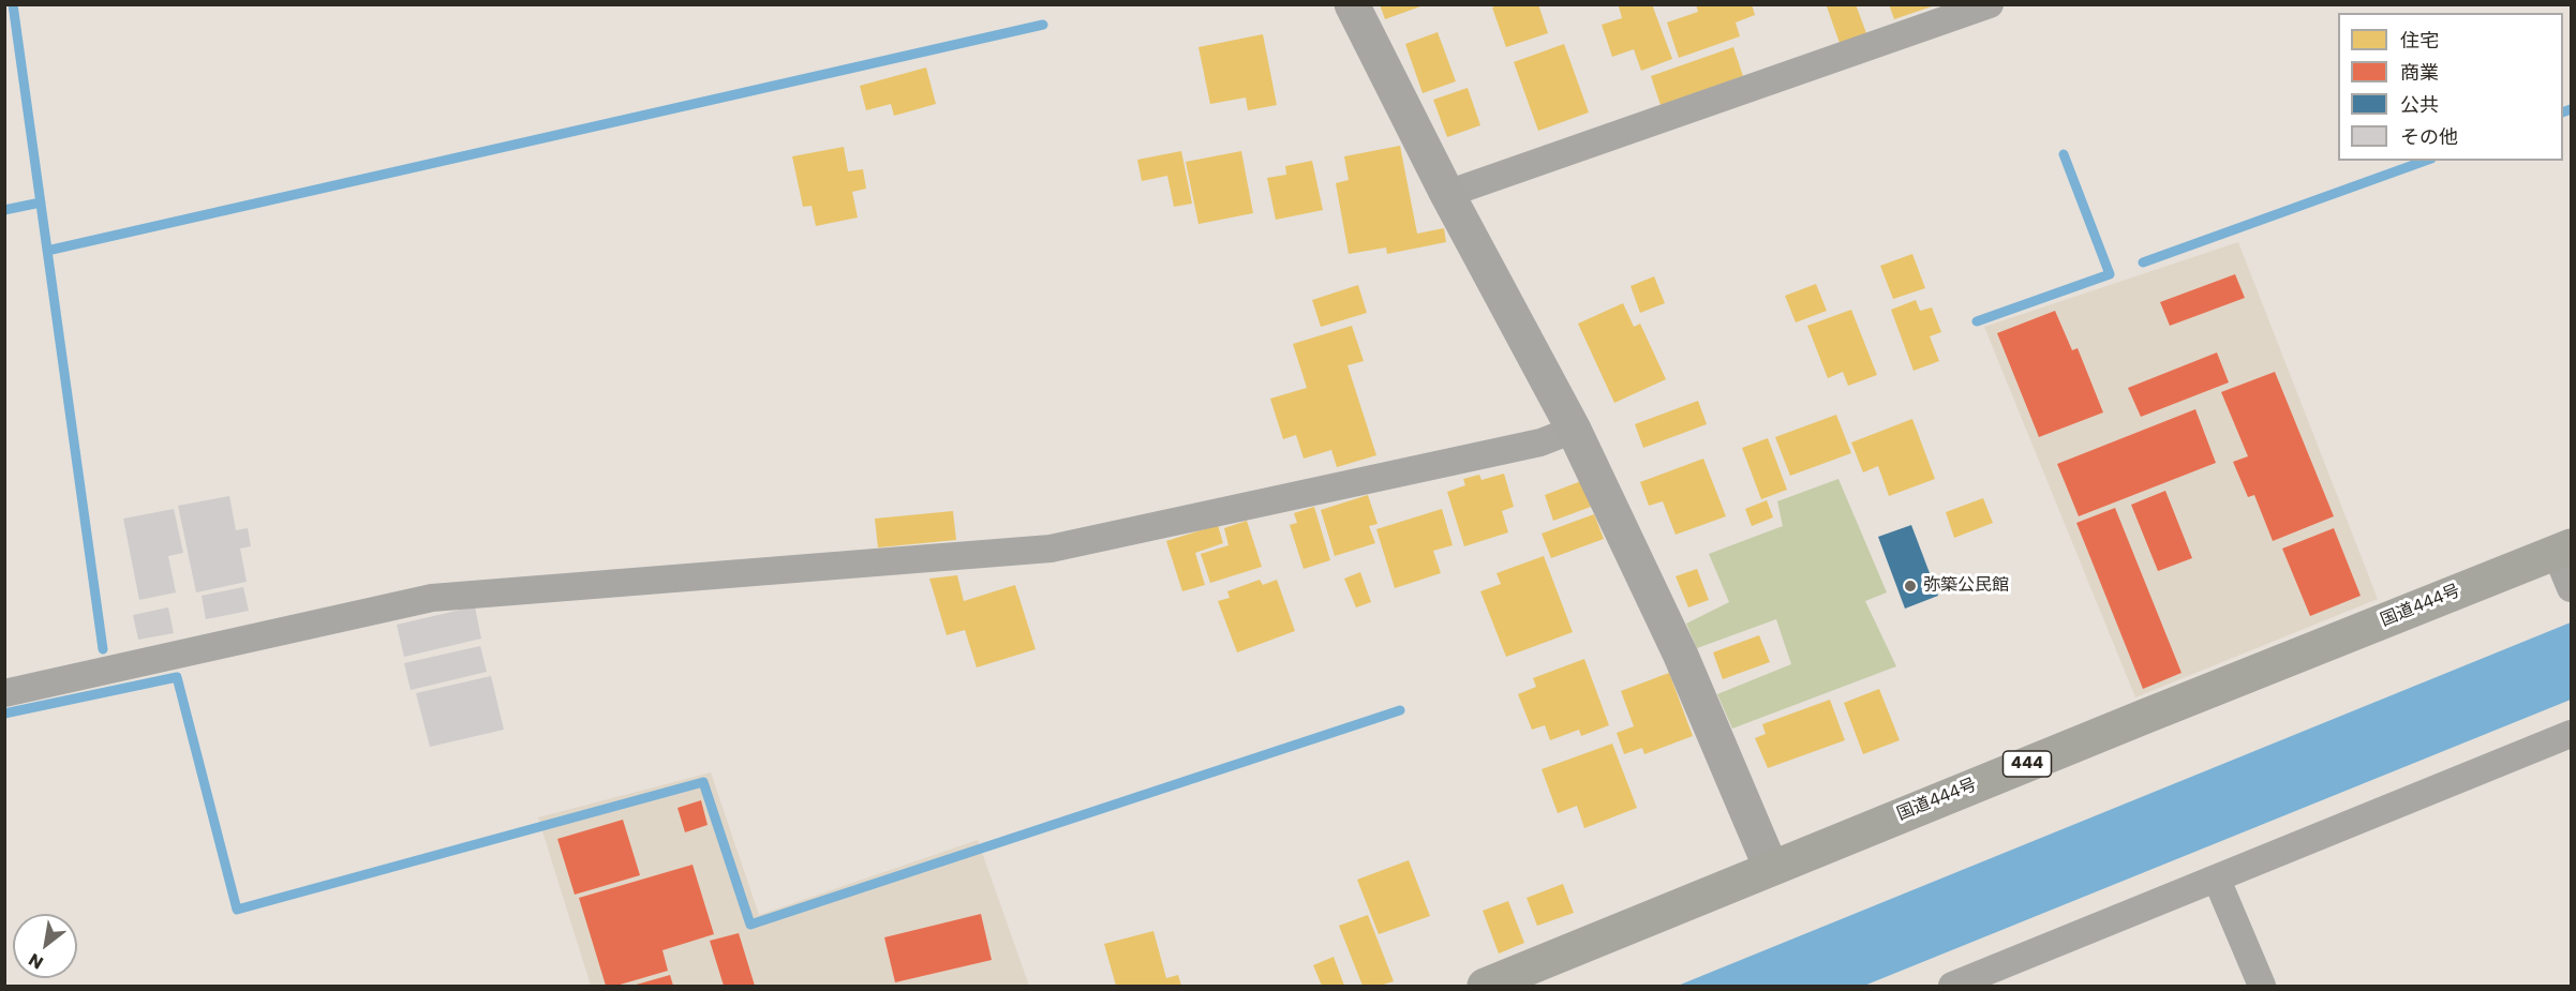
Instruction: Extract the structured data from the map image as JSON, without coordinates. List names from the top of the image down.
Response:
{
  "streets": {
    "highway": ["国道444号", "444"]
  },
  "places": ["弥築公民館"],
  "legend": [
    "住宅",
    "商業",
    "公共",
    "その他"
  ],
  "north": "bottom left"
}
